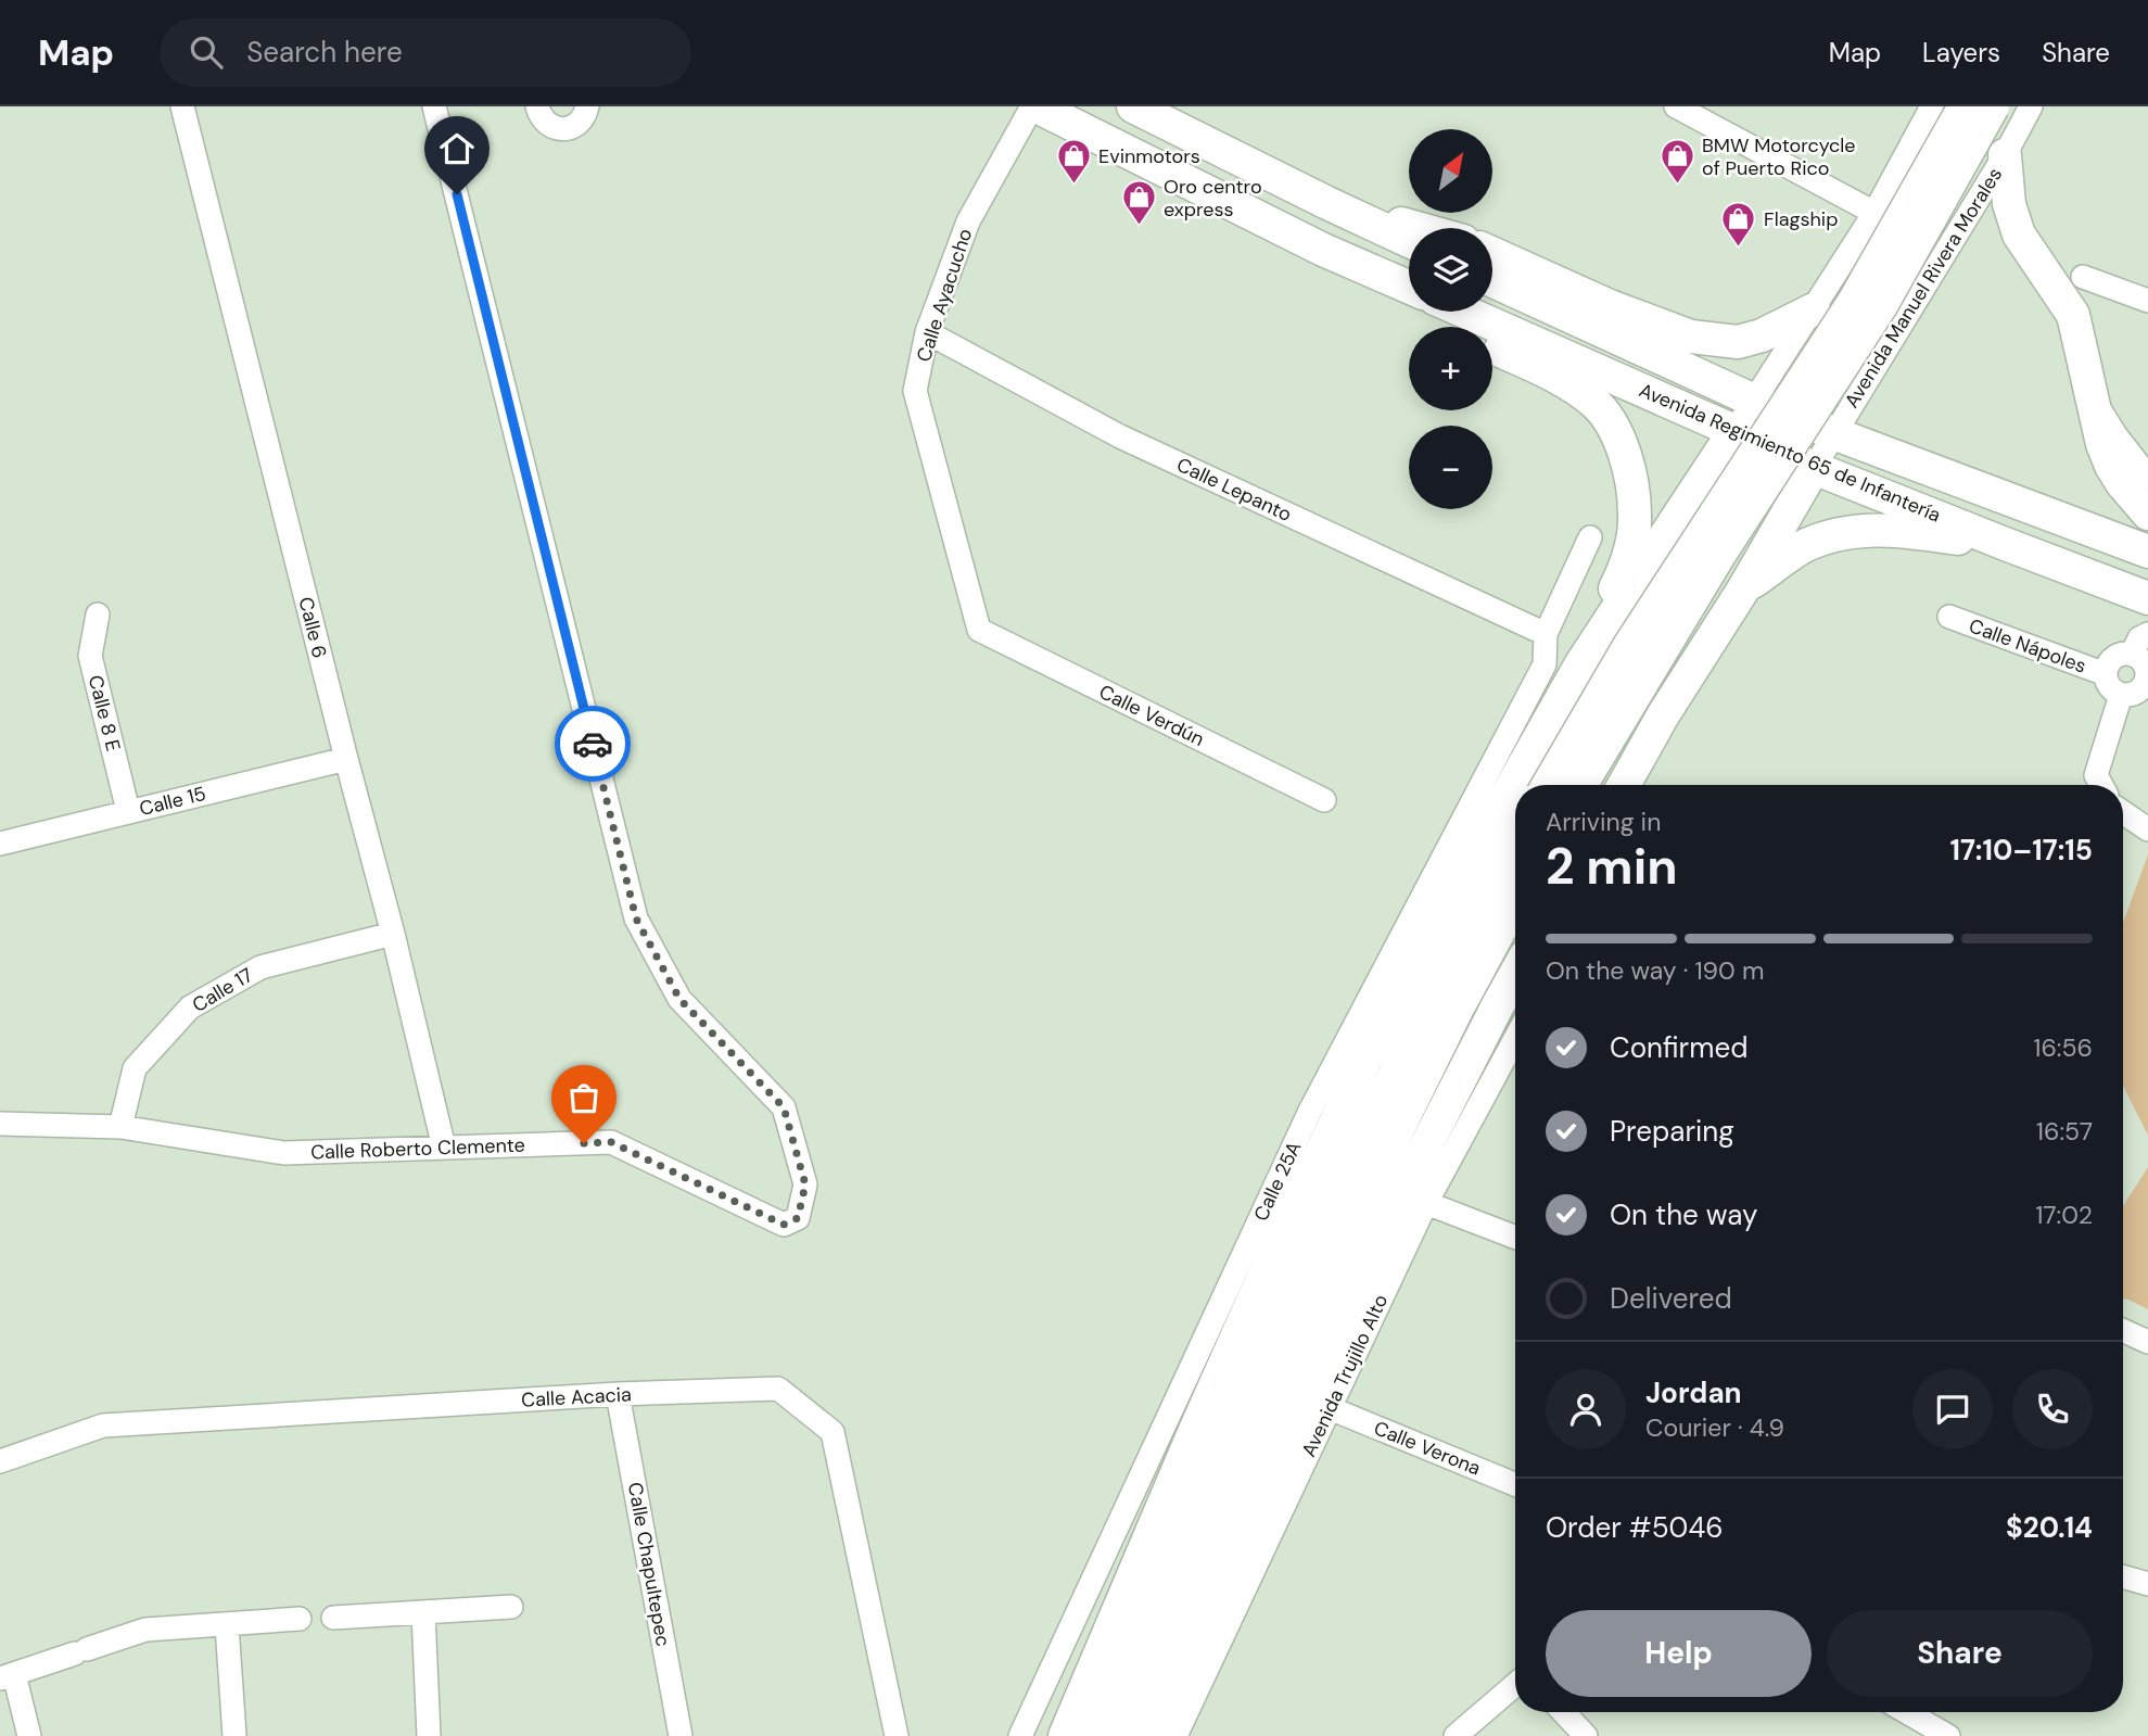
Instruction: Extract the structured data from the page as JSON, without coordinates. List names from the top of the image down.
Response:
{
  "streets": {
    "highway": ["Avenida Regimiento 65 de Infantería"],
    "street": [
      "Avenida Manuel Rivera Morales",
      "Calle Ayacucho",
      "Calle Lepanto",
      "Calle 6",
      "Calle Nápoles",
      "Calle 8 E",
      "Calle Verdún",
      "Calle 15",
      "Calle 17",
      "Calle Roberto Clemente",
      "Calle 25A",
      "Avenida Trujillo Alto",
      "Calle Acacia",
      "Calle Verona",
      "Calle Chapultepec"
    ]
  },
  "crossings": [
    ["Avenida Manuel Rivera Morales", "Avenida Regimiento 65 de Infantería"],
    ["Calle Ayacucho", "Calle Lepanto"],
    ["Calle Ayacucho", "Calle Verdún"],
    ["Calle Lepanto", "Calle 25A"],
    ["Calle 6", "Calle 15"],
    ["Calle 6", "Calle 17"],
    ["Calle 6", "Calle Roberto Clemente"],
    ["Calle 8 E", "Calle 15"],
    ["Calle 17", "Calle Roberto Clemente"],
    ["Avenida Trujillo Alto", "Calle Verona"],
    ["Calle Acacia", "Calle Chapultepec"]
  ],
  "places": {
    "shop": [
      "Evinmotors",
      "BMW Motorcycle of Puerto Rico",
      "Oro centro express",
      "Flagship"
    ]
  },
  "north": "top right",
  "page": {
    "header": "Map",
    "search": "Search here",
    "nav": ["Map", "Layers", "Share"],
    "map_buttons": ["+", "−"],
    "heading": ["2 min", "Arriving in", "17:10–17:15"],
    "panel": [
      "Jordan",
      "Courier · 4.9",
      "Order #5046",
      "$20.14"
    ],
    "bar": "On the way · 190 m",
    "list": [
      ["Confirmed", "16:56"],
      ["Preparing", "16:57"],
      ["On the way", "17:02"],
      "Delivered"
    ],
    "buttons": ["Help", "Share"]
  }
}
